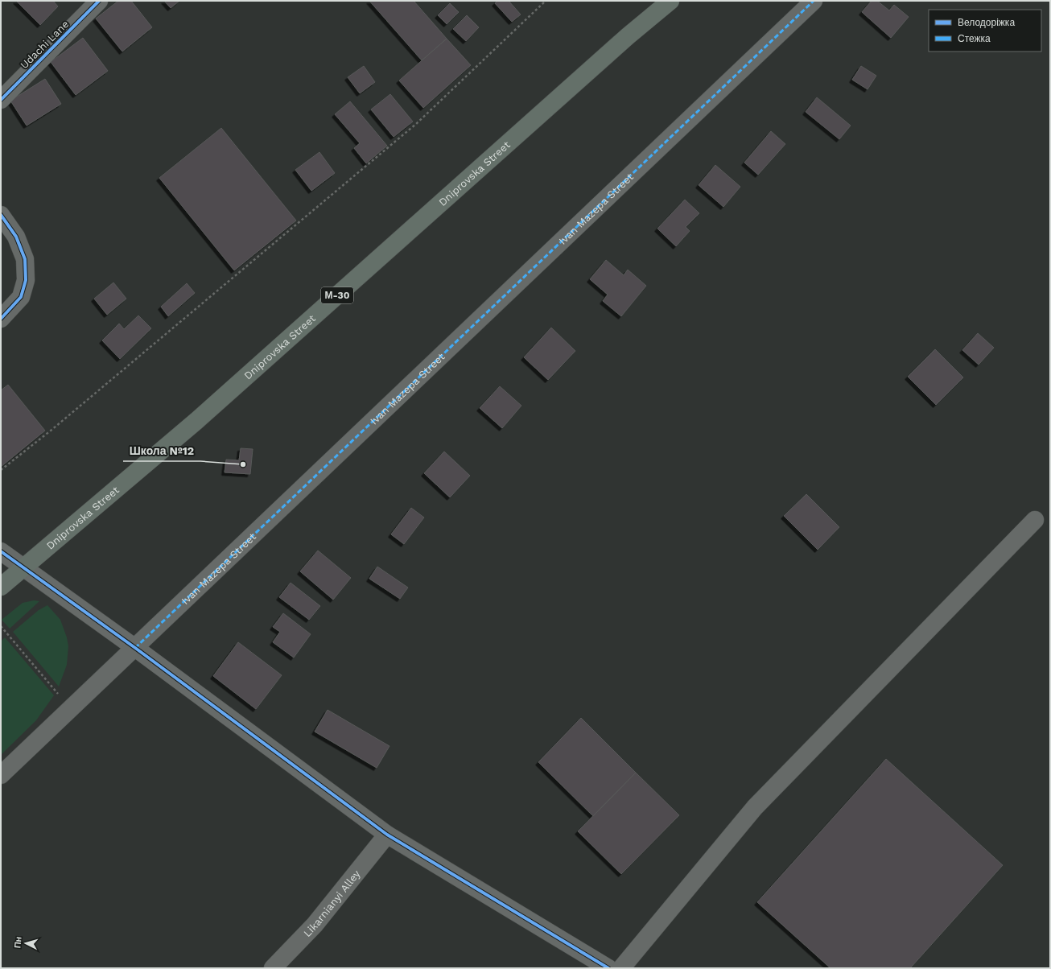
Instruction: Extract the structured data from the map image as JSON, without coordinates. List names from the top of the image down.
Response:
{
  "streets": {
    "highway": ["Dniprovska Street", "М-30"],
    "street": ["Udachi Lane", "Ivan Mazepa Street", "Likarnianyi Alley"]
  },
  "places": ["Школа №12"],
  "legend": ["Велодоріжка", "Стежка"],
  "north": "left"
}
